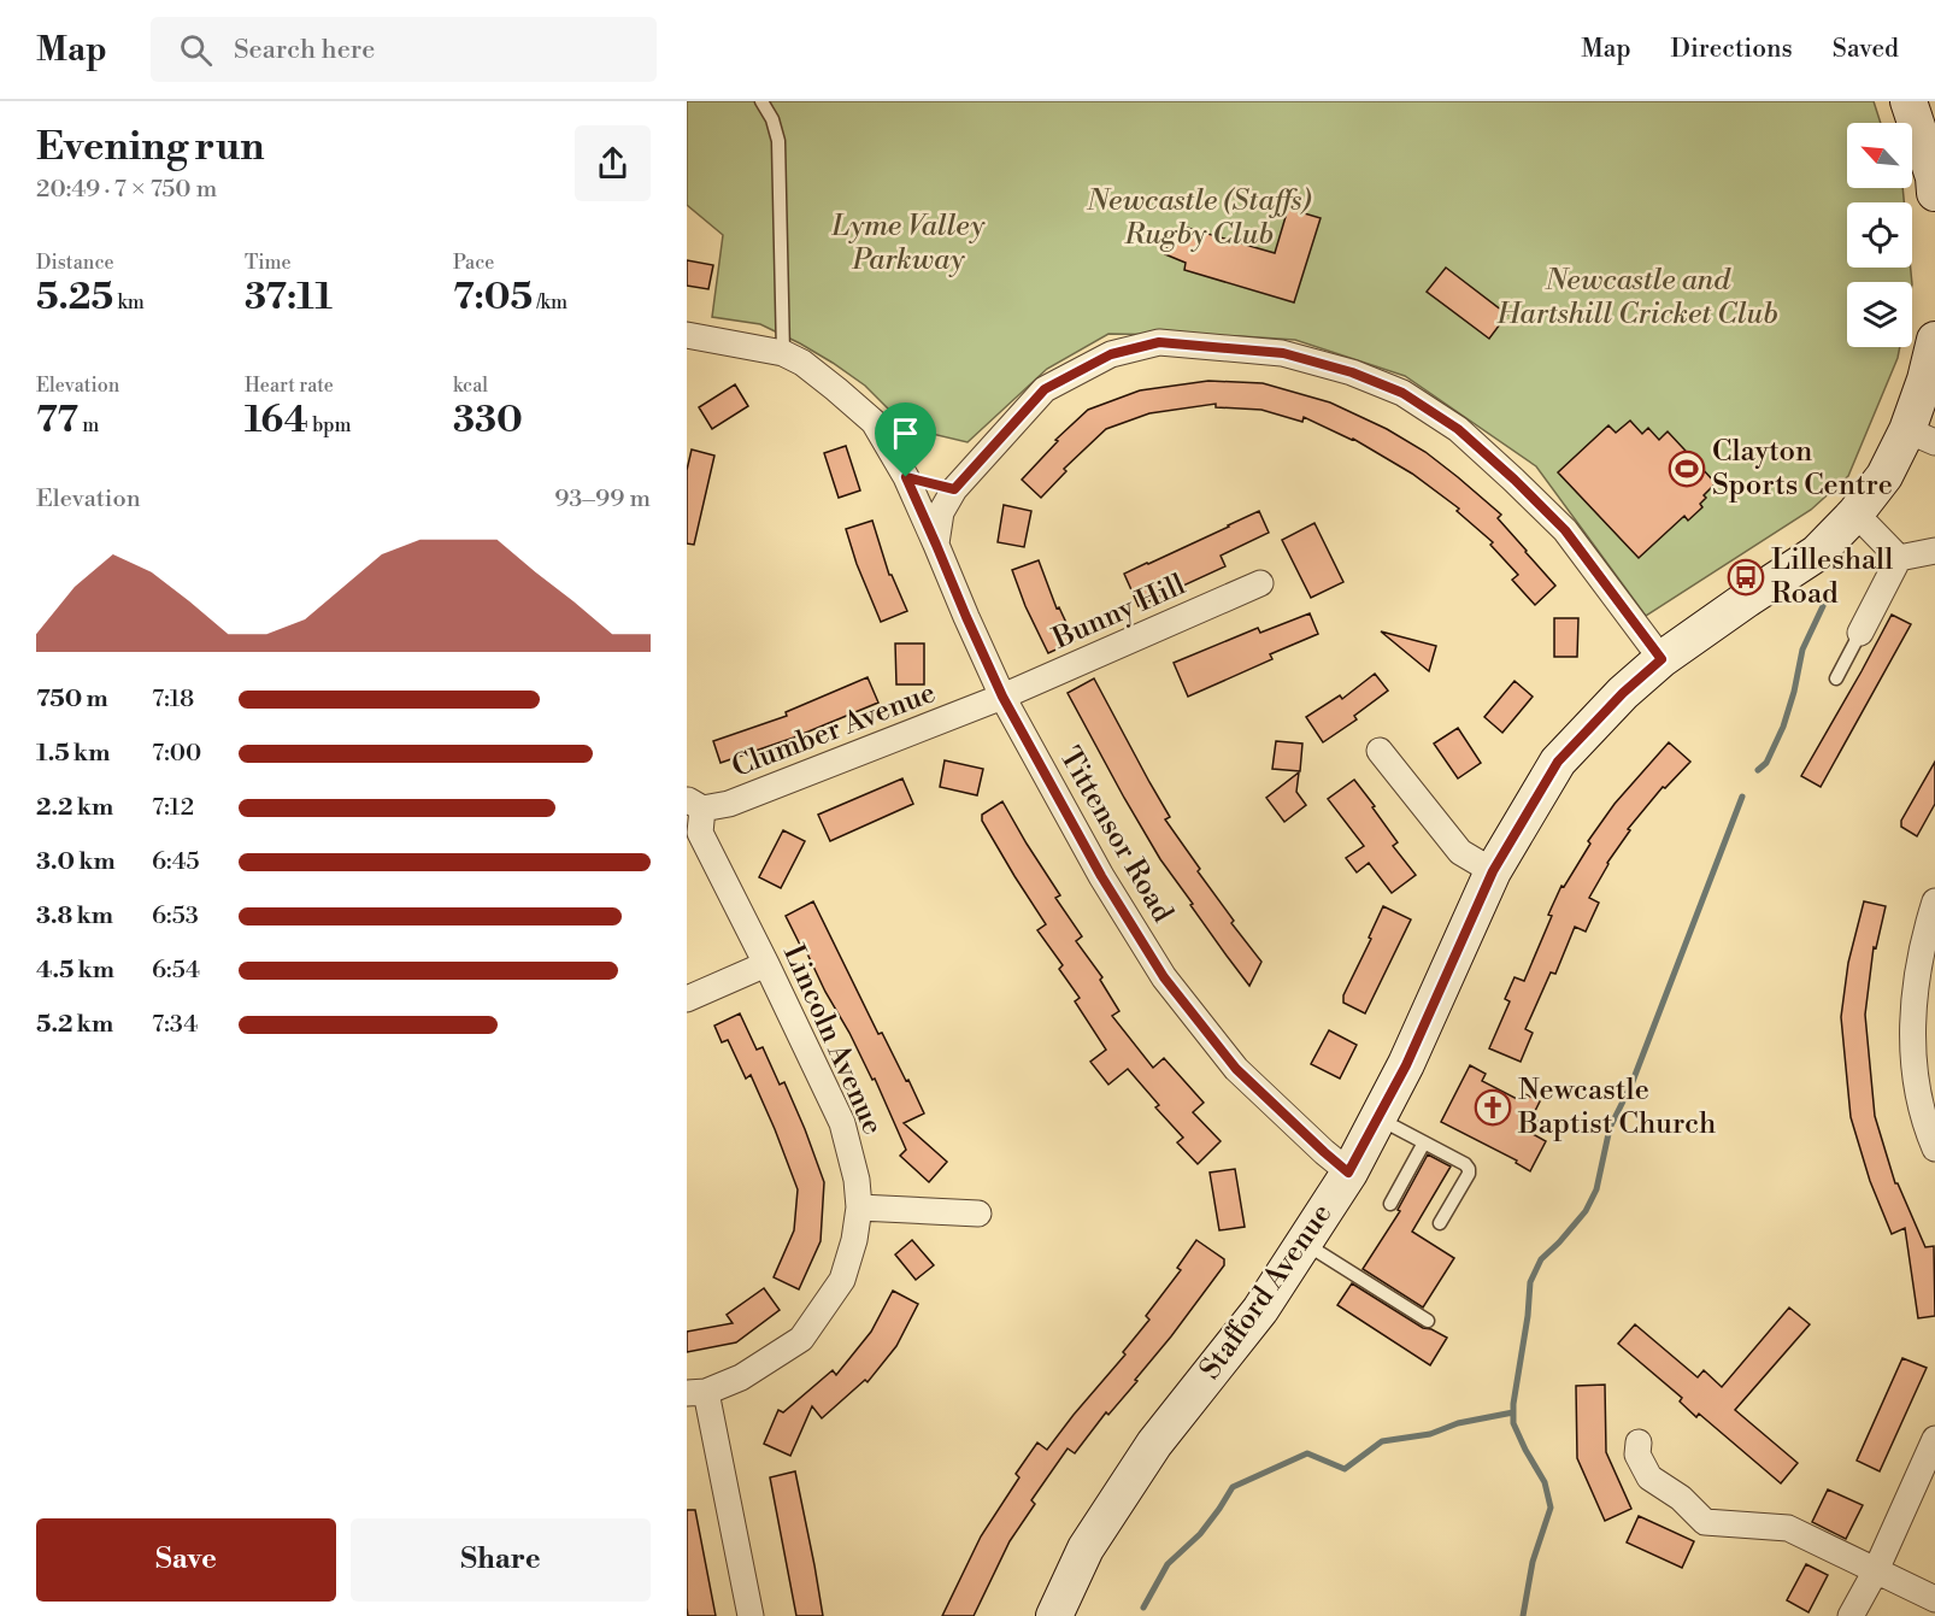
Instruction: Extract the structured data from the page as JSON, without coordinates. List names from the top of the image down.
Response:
{
  "streets": {
    "street": [
      "Bunny Hill",
      "Clumber Avenue",
      "Tittensor Road",
      "Lincoln Avenue",
      "Stafford Avenue"
    ]
  },
  "crossings": [
    ["Bunny Hill", "Clumber Avenue"],
    ["Bunny Hill", "Tittensor Road"],
    ["Clumber Avenue", "Tittensor Road"],
    ["Clumber Avenue", "Lincoln Avenue"],
    ["Tittensor Road", "Stafford Avenue"]
  ],
  "parks": ["Newcastle (Staffs) Rugby Club", "Lyme Valley Parkway", "Newcastle and Hartshill Cricket Club"],
  "places": {
    "sports": ["Clayton Sports Centre"],
    "bus stop": ["Lilleshall Road"],
    "church": ["Newcastle Baptist Church"]
  },
  "north": "top left",
  "page": {
    "header": "Map",
    "search": "Search here",
    "nav": ["Map", "Directions", "Saved"],
    "heading": ["Evening run", "20:49 · 7 × 750 m"],
    "stats": [
      ["Distance", "5.25 km"],
      ["Time", "37:11"],
      ["Pace", "7:05 /km"],
      ["Elevation", "77 m"],
      ["Heart rate", "164 bpm"],
      ["kcal", "330"]
    ],
    "chart": ["Elevation", "93–99 m"],
    "list": [
      {
        "name": "750 m",
        "note": "7:18"
      },
      {
        "name": "1.5 km",
        "note": "7:00"
      },
      {
        "name": "2.2 km",
        "note": "7:12"
      },
      {
        "name": "3.0 km",
        "note": "6:45"
      },
      {
        "name": "3.8 km",
        "note": "6:53"
      },
      {
        "name": "4.5 km",
        "note": "6:54"
      },
      {
        "name": "5.2 km",
        "note": "7:34"
      }
    ],
    "buttons": ["Save", "Share"]
  }
}
